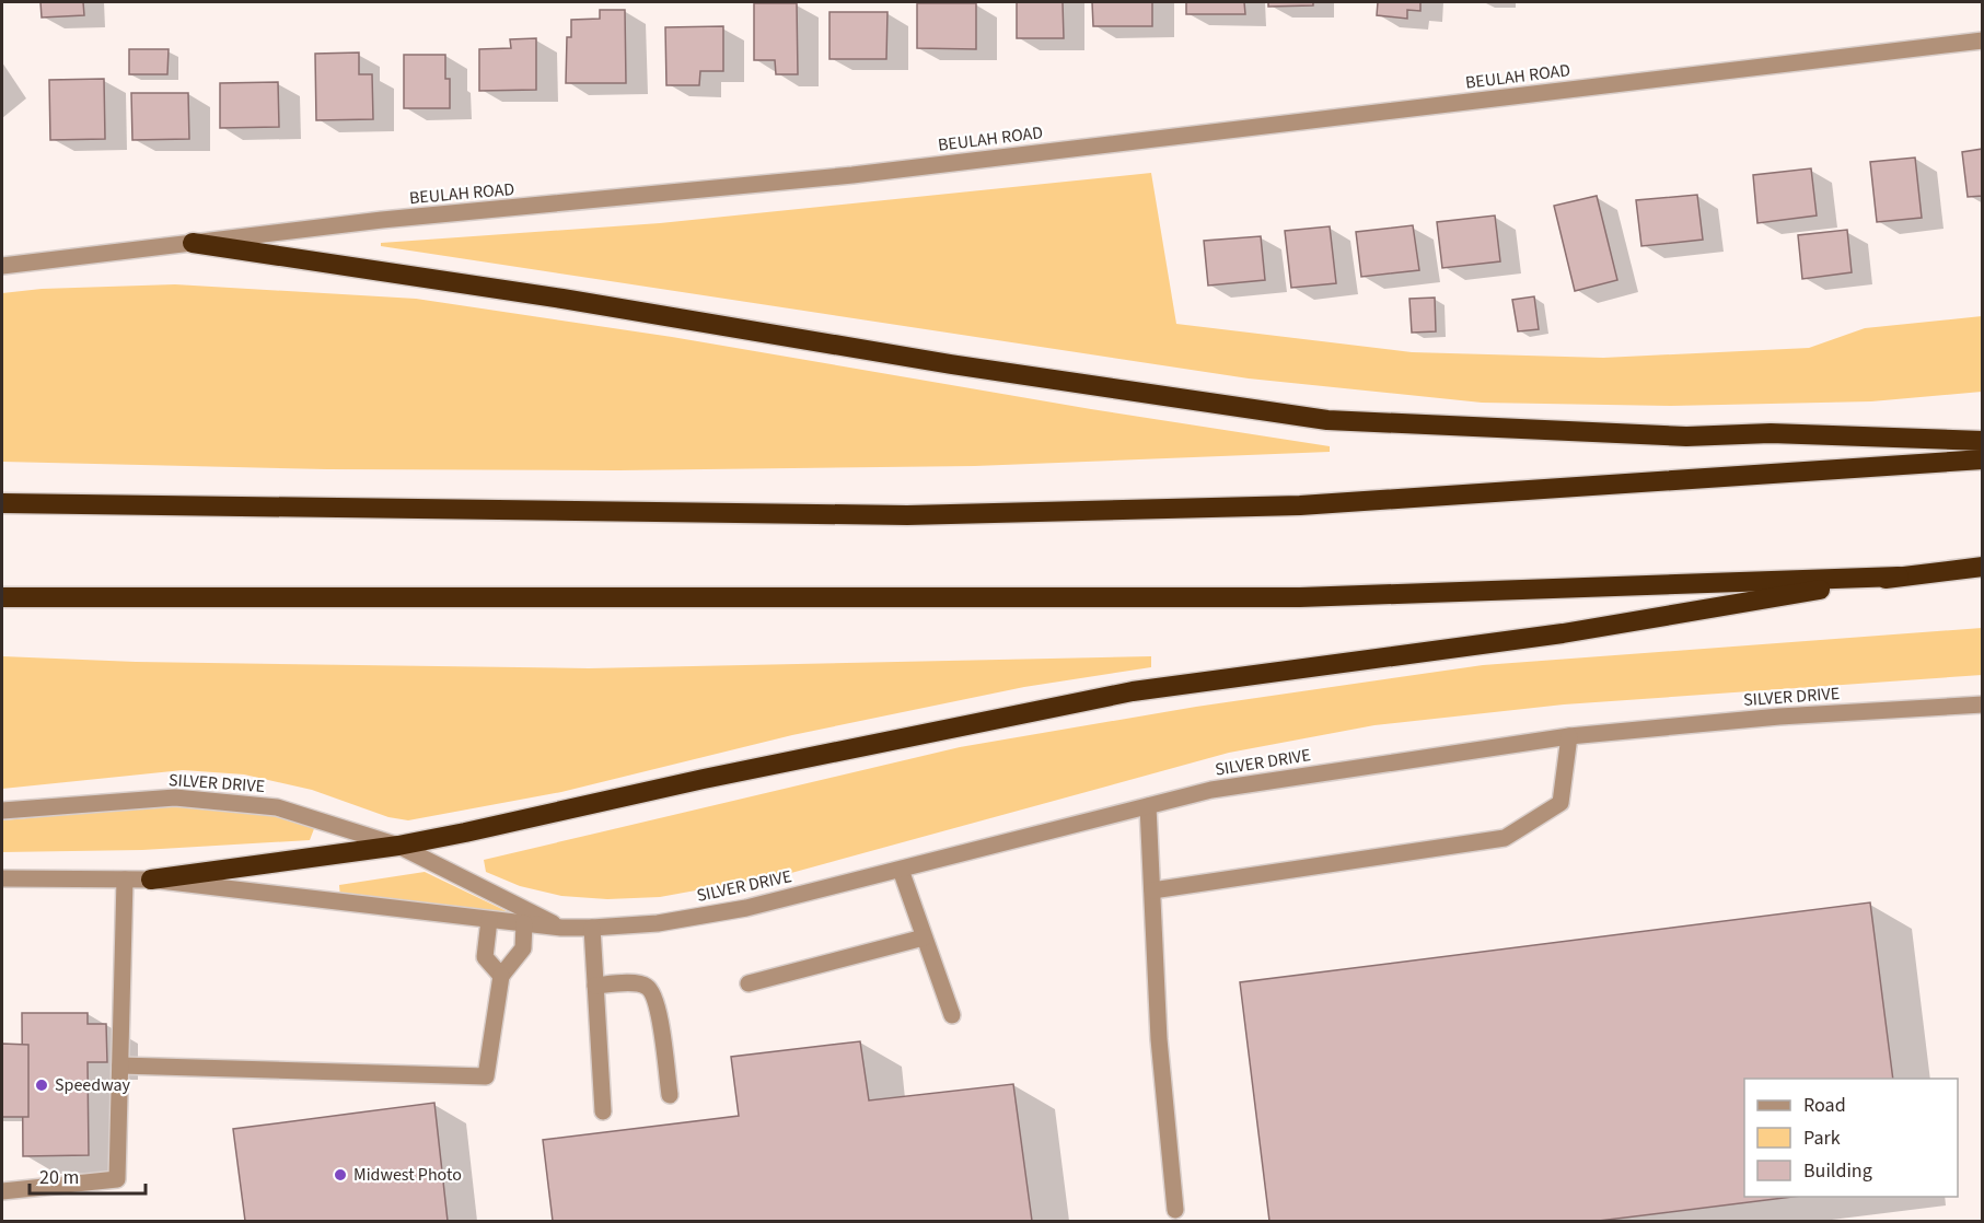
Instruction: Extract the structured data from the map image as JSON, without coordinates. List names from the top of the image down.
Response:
{
  "streets": {
    "street": ["BEULAH ROAD", "SILVER DRIVE"]
  },
  "places": ["Speedway", "Midwest Photo"],
  "legend": ["Road", "Park", "Building"],
  "scale_bar": "20 m"
}
